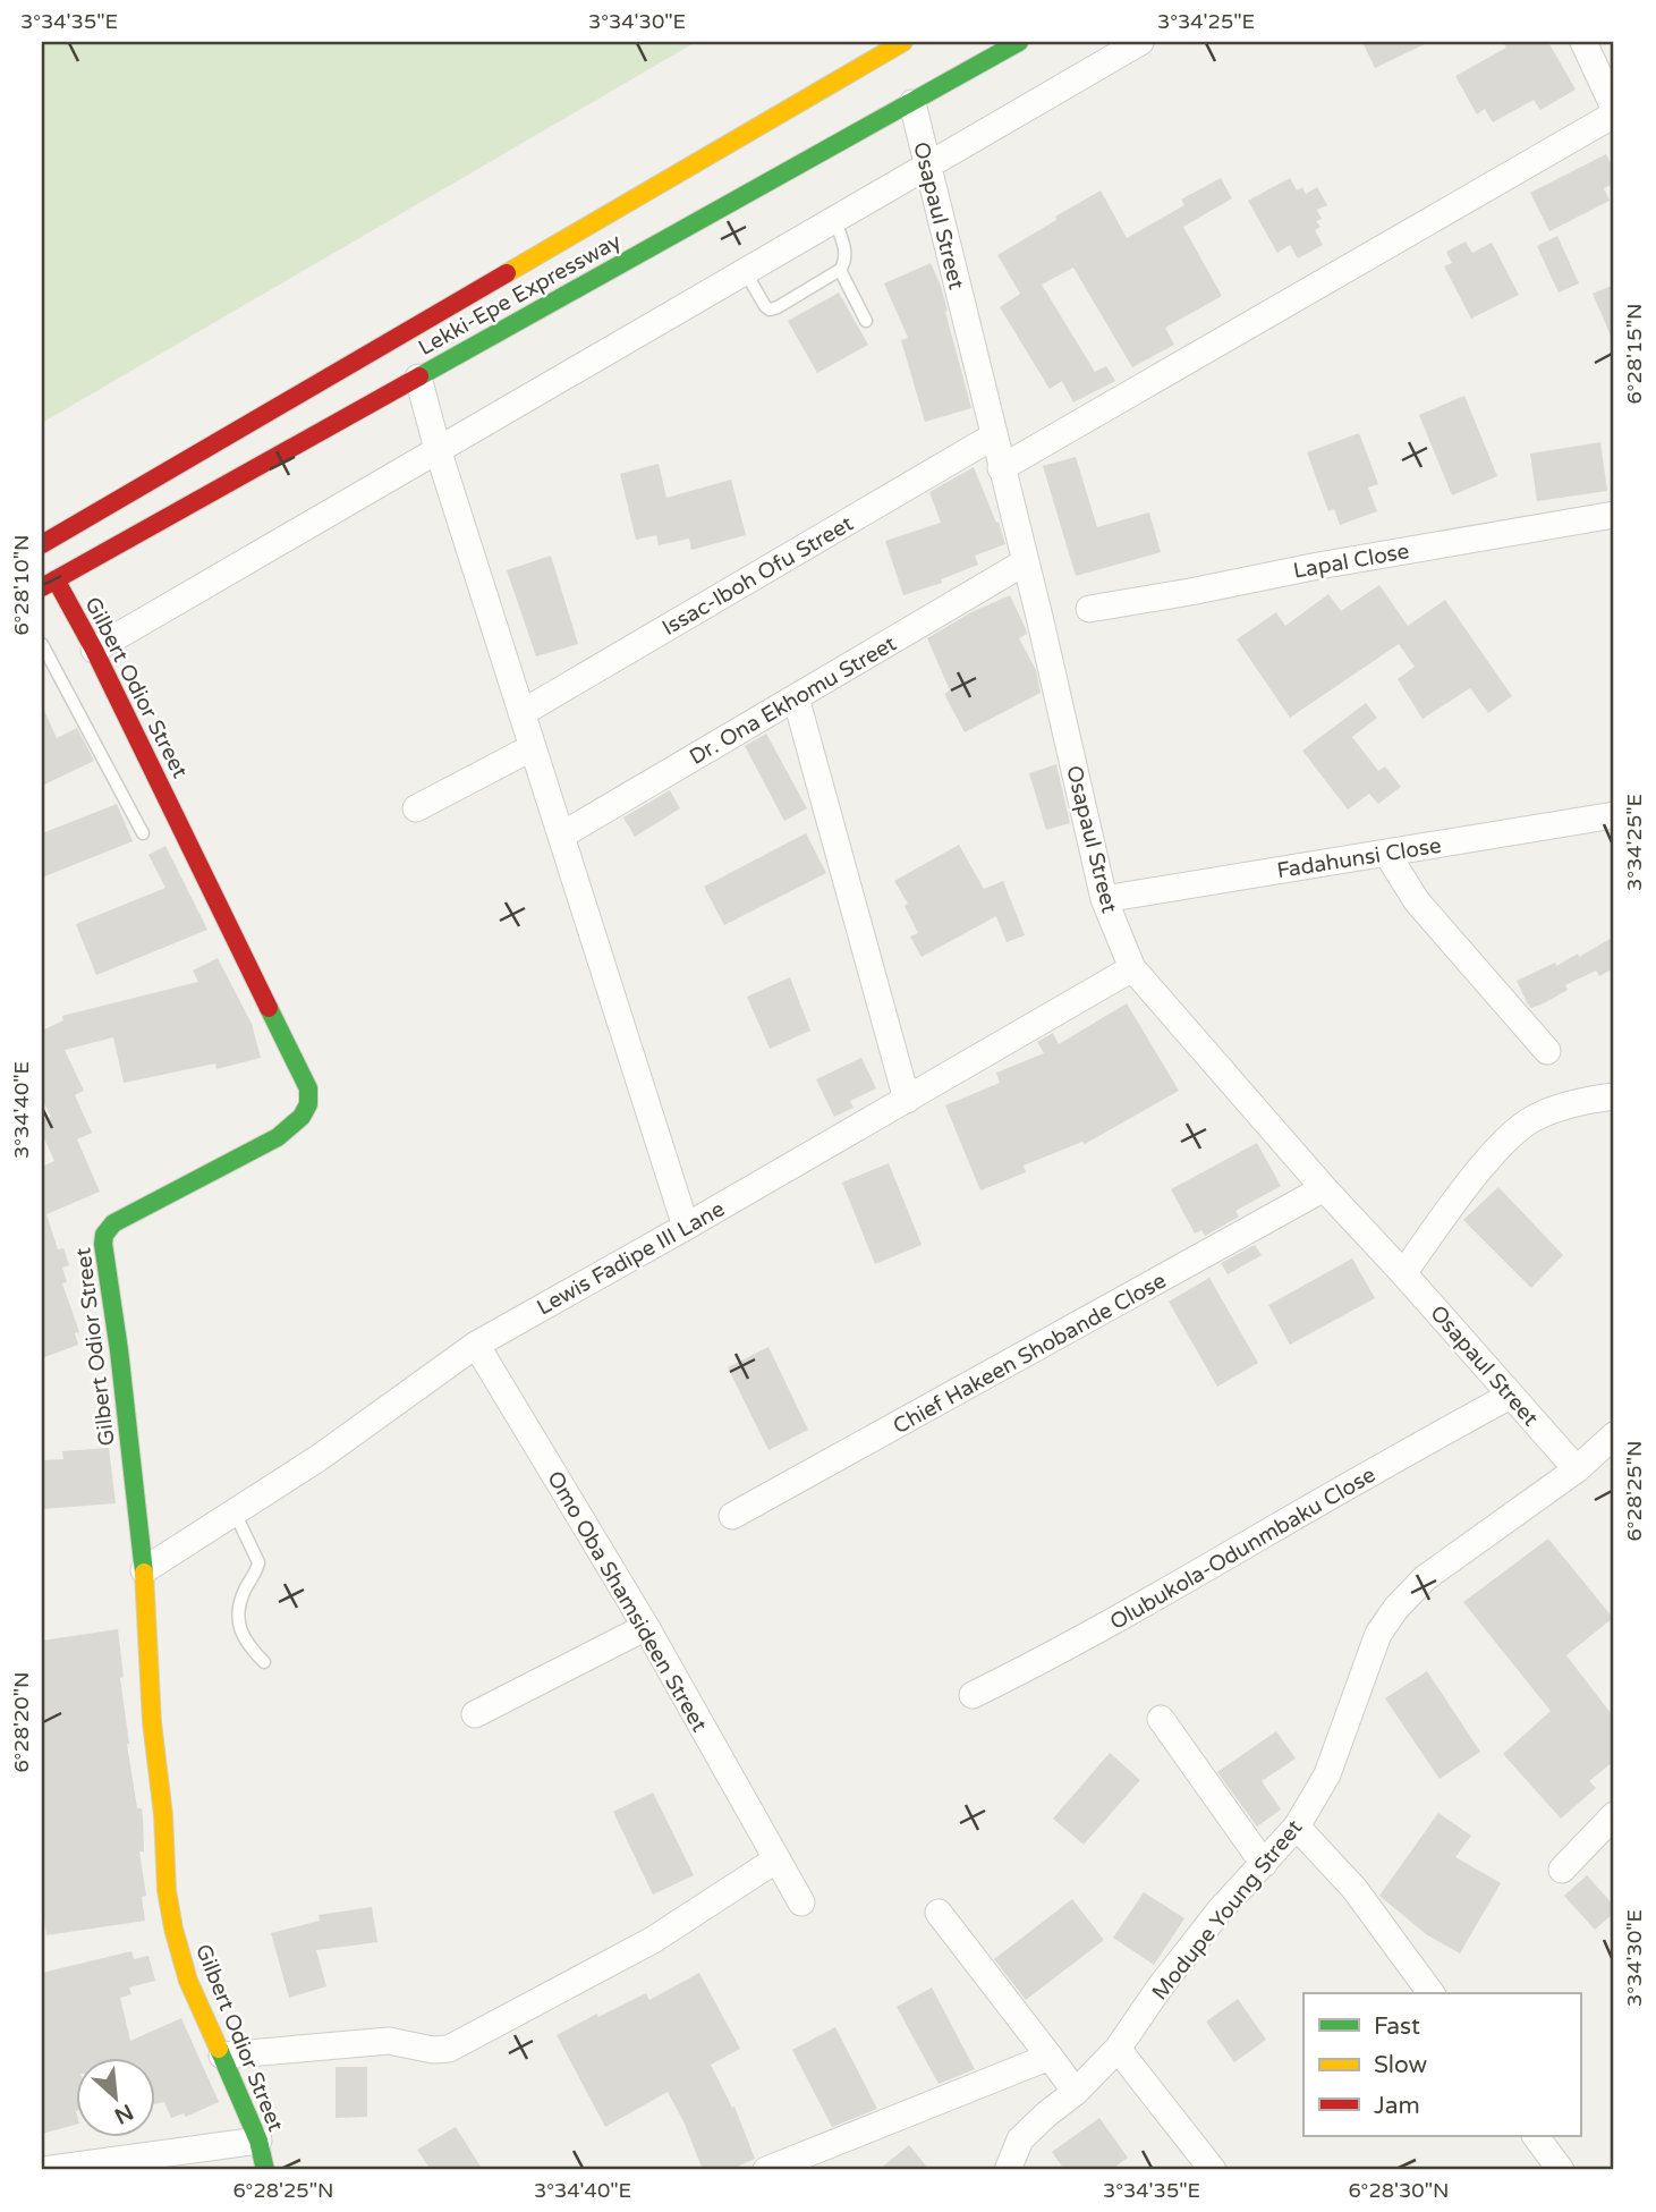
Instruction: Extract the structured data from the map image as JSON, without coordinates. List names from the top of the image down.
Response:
{
  "streets": {
    "main road": ["Lekki-Epe Expressway", "Gilbert Odior Street"],
    "street": [
      "Osapaul Street",
      "Lapal Close",
      "Issac-Iboh Ofu Street",
      "Dr. Ona Ekhomu Street",
      "Fadahunsi Close",
      "Lewis Fadipe III Lane",
      "Chief Hakeen Shobande Close",
      "Olubukola-Odunmbaku Close",
      "Omo Oba Shamsideen Street",
      "Modupe Young Street"
    ]
  },
  "crossings": [
    ["Osapaul Street", "Lekki-Epe Expressway"],
    ["Osapaul Street", "Issac-Iboh Ofu Street"],
    ["Osapaul Street", "Dr. Ona Ekhomu Street"],
    ["Osapaul Street", "Fadahunsi Close"],
    ["Osapaul Street", "Lewis Fadipe III Lane"],
    ["Osapaul Street", "Chief Hakeen Shobande Close"],
    ["Osapaul Street", "Olubukola-Odunmbaku Close"],
    ["Osapaul Street", "Modupe Young Street"],
    ["Lekki-Epe Expressway", "Gilbert Odior Street"],
    ["Gilbert Odior Street", "Lewis Fadipe III Lane"],
    ["Lewis Fadipe III Lane", "Omo Oba Shamsideen Street"]
  ],
  "legend": ["Fast", "Slow", "Jam"],
  "north": "bottom right",
  "coordinates": [
    "3°34'35\"E",
    "3°34'30\"E",
    "3°34'25\"E",
    "6°28'15\"N",
    "6°28'10\"N",
    "3°34'40\"E",
    "6°28'25\"N",
    "6°28'20\"N",
    "6°28'30\"N"
  ]
}
